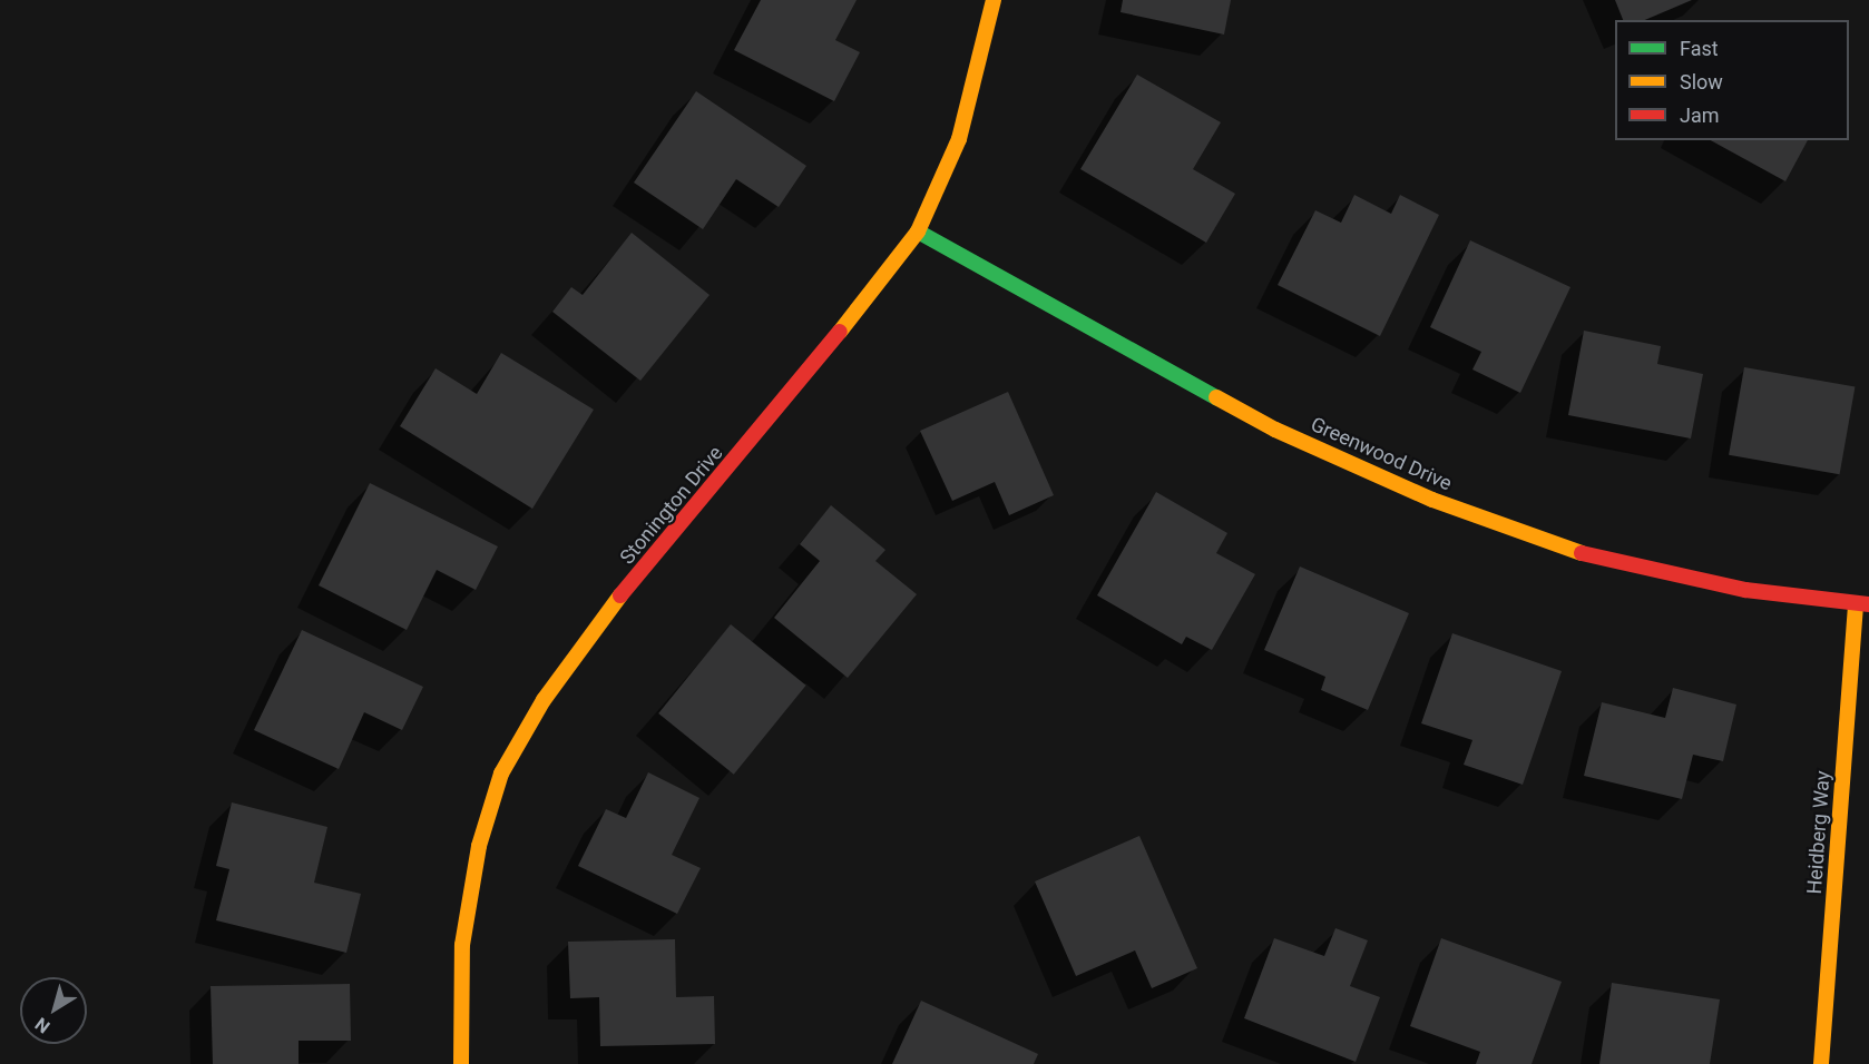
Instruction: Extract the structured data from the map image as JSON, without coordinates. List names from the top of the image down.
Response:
{
  "streets": {
    "street": ["Greenwood Drive", "Stonington Drive", "Heidberg Way"]
  },
  "crossings": [
    ["Greenwood Drive", "Stonington Drive"],
    ["Greenwood Drive", "Heidberg Way"]
  ],
  "legend": ["Fast", "Slow", "Jam"],
  "north": "bottom left"
}
